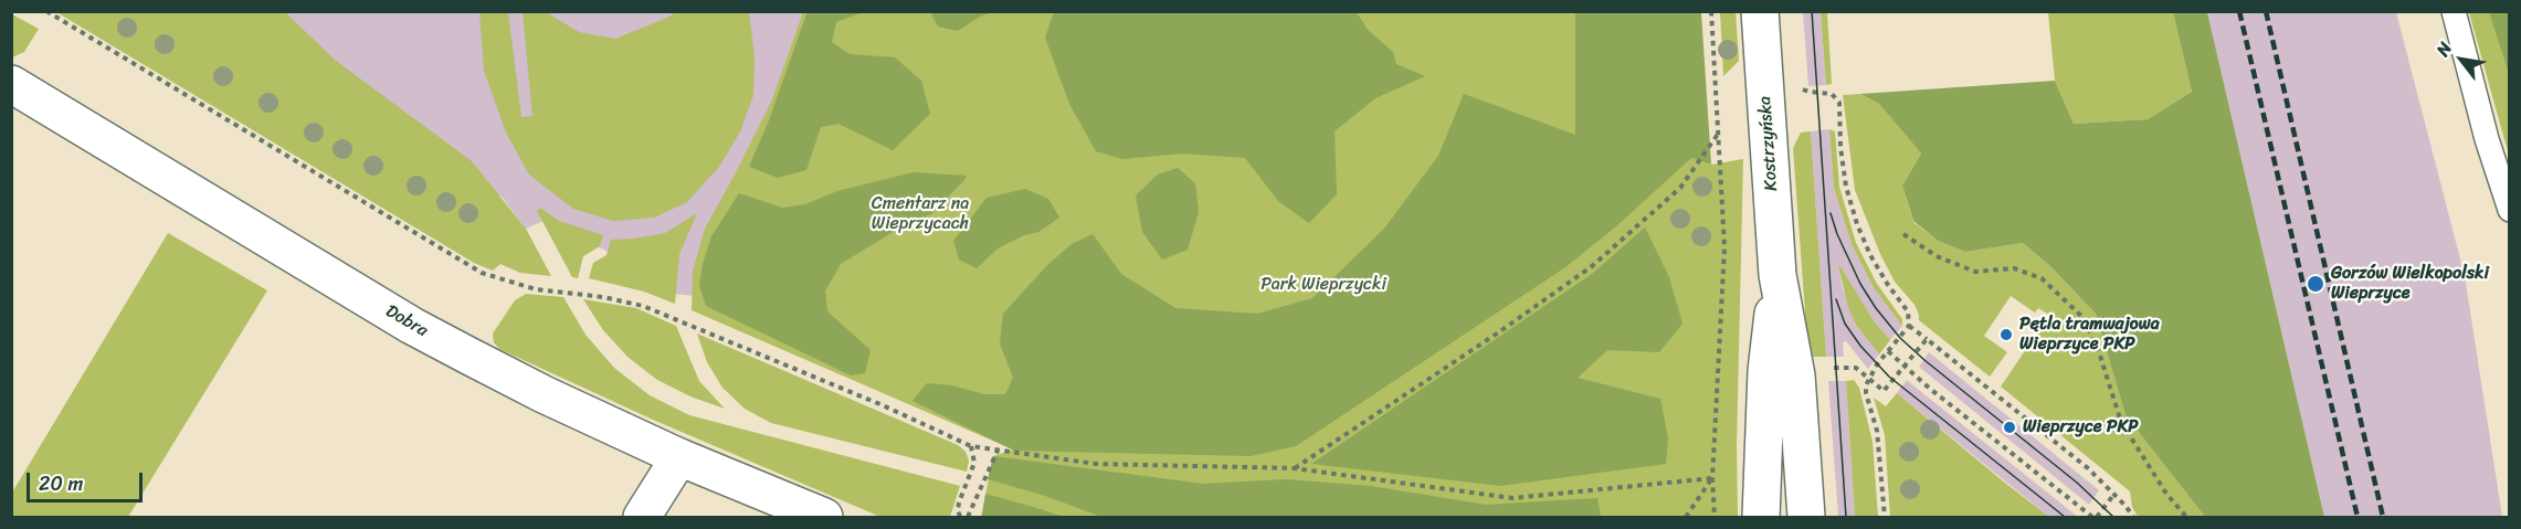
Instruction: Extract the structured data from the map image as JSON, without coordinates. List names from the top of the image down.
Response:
{
  "streets": {
    "street": ["Kostrzyńska", "Dobra"]
  },
  "parks": ["Cmentarz na Wieprzycach", "Park Wieprzycki"],
  "places": ["Gorzów Wielkopolski Wieprzyce", "Pętla tramwajowa Wieprzyce PKP", "Wieprzyce PKP"],
  "scale_bar": "20 m",
  "north": "top left"
}
